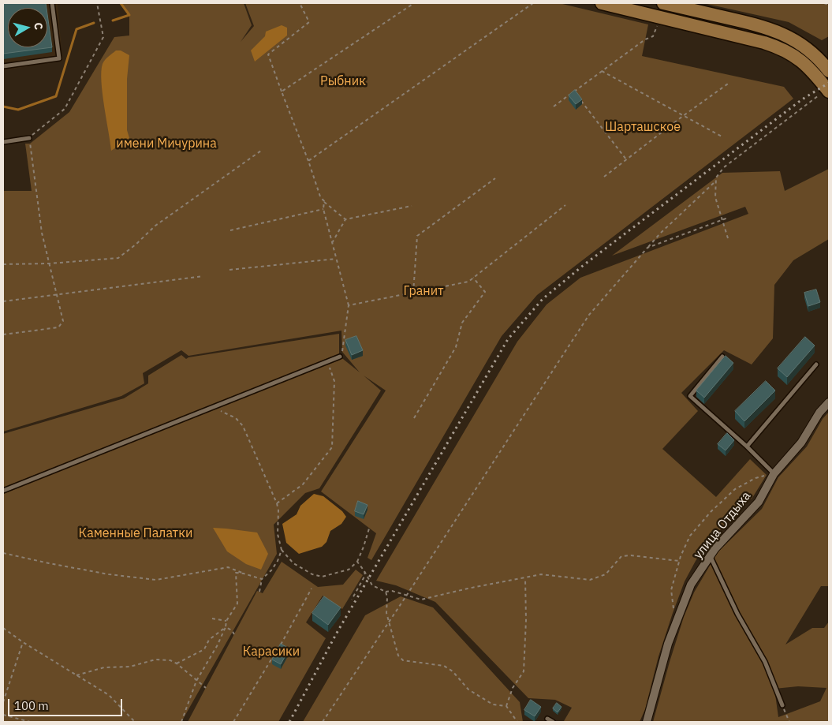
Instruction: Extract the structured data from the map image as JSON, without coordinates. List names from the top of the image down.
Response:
{
  "streets": {
    "street": ["улица Отдыха"]
  },
  "parks": [
    "Рыбник",
    "Шарташское",
    "имени Мичурина",
    "Гранит",
    "Каменные Палатки",
    "Карасики"
  ],
  "scale_bar": "100 m",
  "north": "right"
}
